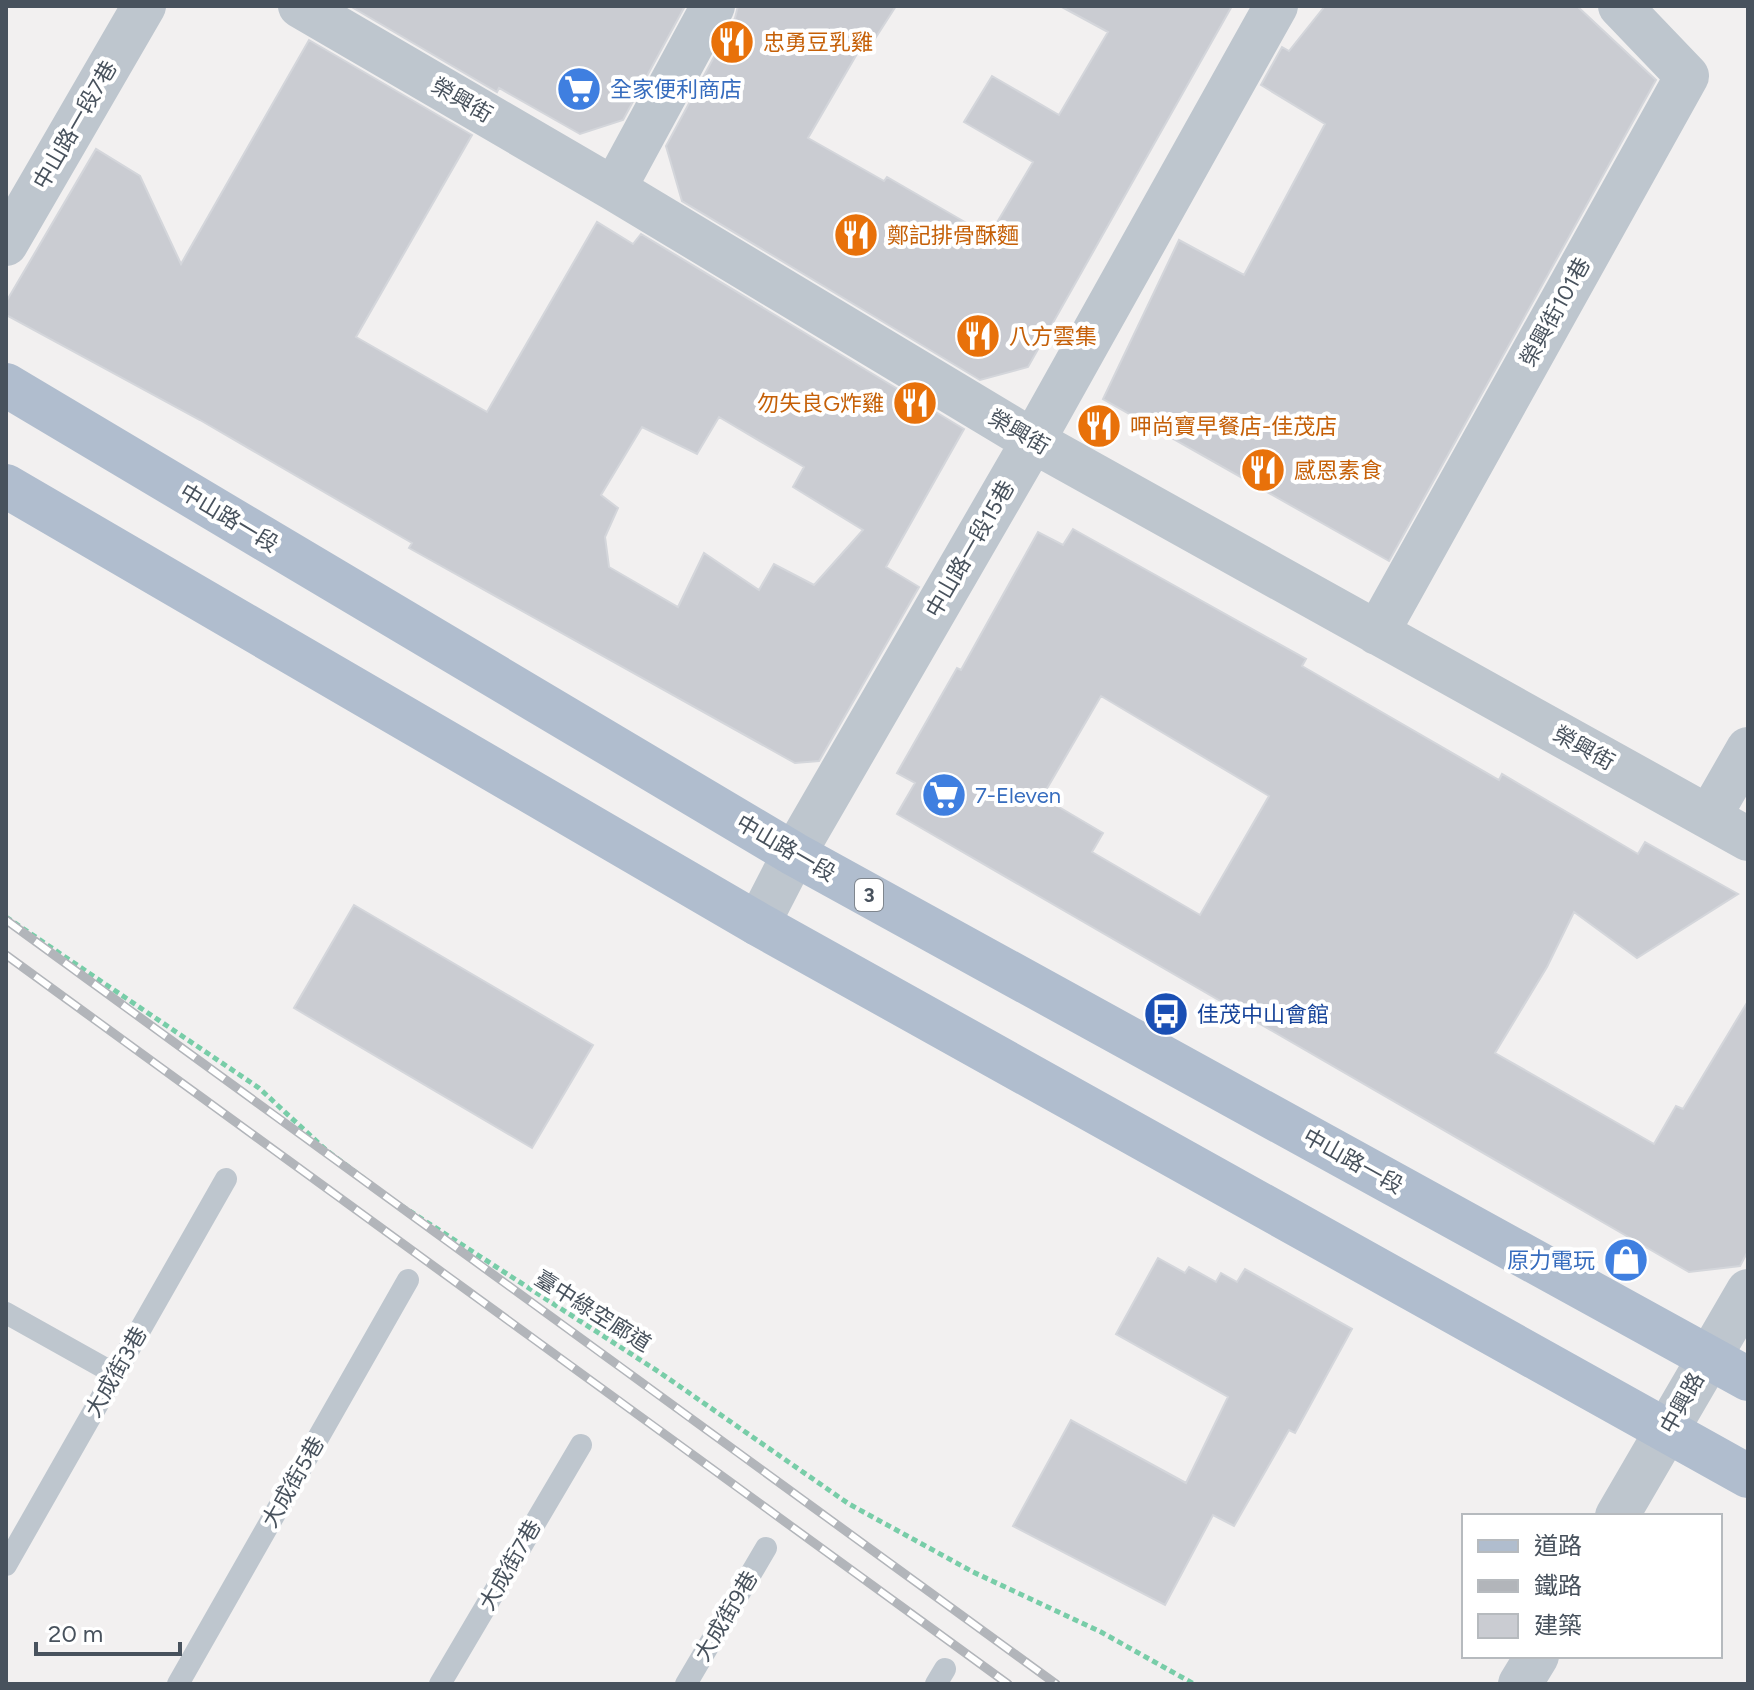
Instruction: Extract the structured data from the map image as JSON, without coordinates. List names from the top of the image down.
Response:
{
  "streets": {
    "main road": ["中山路一段", "3"],
    "street": [
      "榮興街",
      "中山路一段7巷",
      "榮興街101巷",
      "中山路一段15巷",
      "中興路"
    ],
    "lane": [
      "大成街3巷",
      "大成街5巷",
      "大成街7巷",
      "大成街9巷"
    ],
    "path": ["臺中綠空廊道"]
  },
  "crossings": [
    ["榮興街", "榮興街101巷"],
    ["榮興街", "中山路一段15巷"],
    ["中山路一段", "中山路一段15巷"],
    ["中山路一段", "中興路"]
  ],
  "places": {
    "restaurant": [
      "忠勇豆乳雞",
      "鄭記排骨酥麵",
      "八方雲集",
      "勿失良G炸雞",
      "呷尚寶早餐店-佳茂店",
      "感恩素食"
    ],
    "supermarket": ["全家便利商店", "7-Eleven"],
    "bus stop": ["佳茂中山會館"],
    "shop": ["原力電玩"]
  },
  "legend": ["道路", "鐵路", "建築"],
  "scale_bar": "20 m"
}
